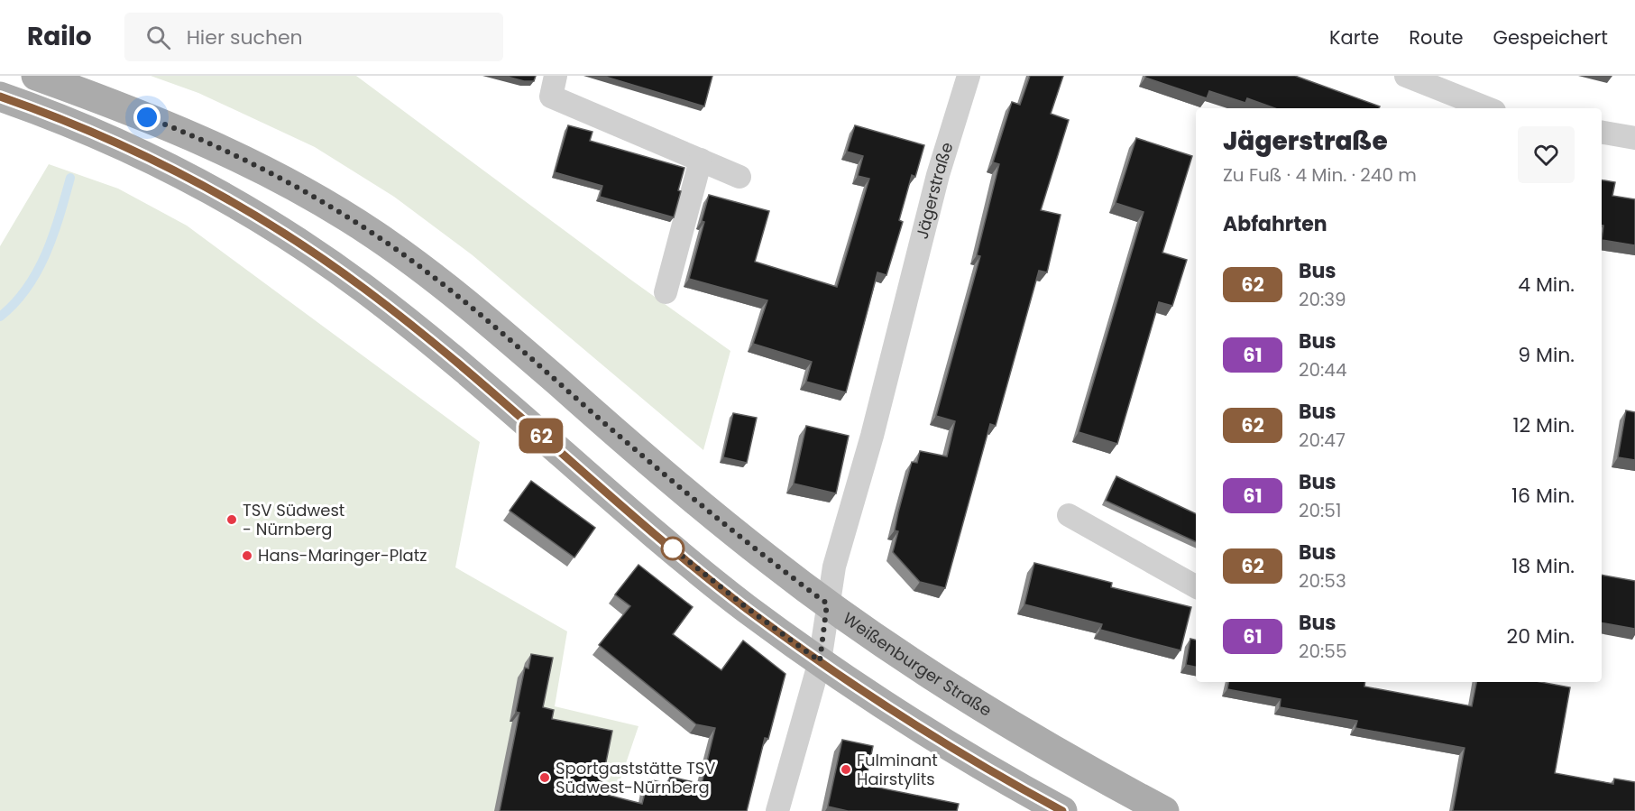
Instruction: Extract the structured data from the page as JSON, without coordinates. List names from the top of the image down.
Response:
{
  "streets": {
    "main road": ["Weißenburger Straße"],
    "street": ["Jägerstraße"]
  },
  "crossings": [
    ["Jägerstraße", "Weißenburger Straße"]
  ],
  "places": [
    "TSV Südwest - Nürnberg",
    "Hans-Maringer-Platz",
    "Fulminant Hairstylits",
    "Sportgaststätte TSV Südwest-Nürnberg"
  ],
  "lines": ["bus line 62"],
  "page": {
    "header": "Railo",
    "search": "Hier suchen",
    "nav": ["Karte", "Route", "Gespeichert"],
    "on_map": "62",
    "heading": [
      ["Jägerstraße", "Zu Fuß · 4 Min. · 240 m"],
      "Abfahrten"
    ],
    "list": [
      {
        "mark": "62",
        "name": "Bus",
        "note": "20:39",
        "value": "4 Min."
      },
      {
        "mark": "61",
        "name": "Bus",
        "note": "20:44",
        "value": "9 Min."
      },
      {
        "mark": "62",
        "name": "Bus",
        "note": "20:47",
        "value": "12 Min."
      },
      {
        "mark": "61",
        "name": "Bus",
        "note": "20:51",
        "value": "16 Min."
      },
      {
        "mark": "62",
        "name": "Bus",
        "note": "20:53",
        "value": "18 Min."
      },
      {
        "mark": "61",
        "name": "Bus",
        "note": "20:55",
        "value": "20 Min."
      }
    ]
  }
}
